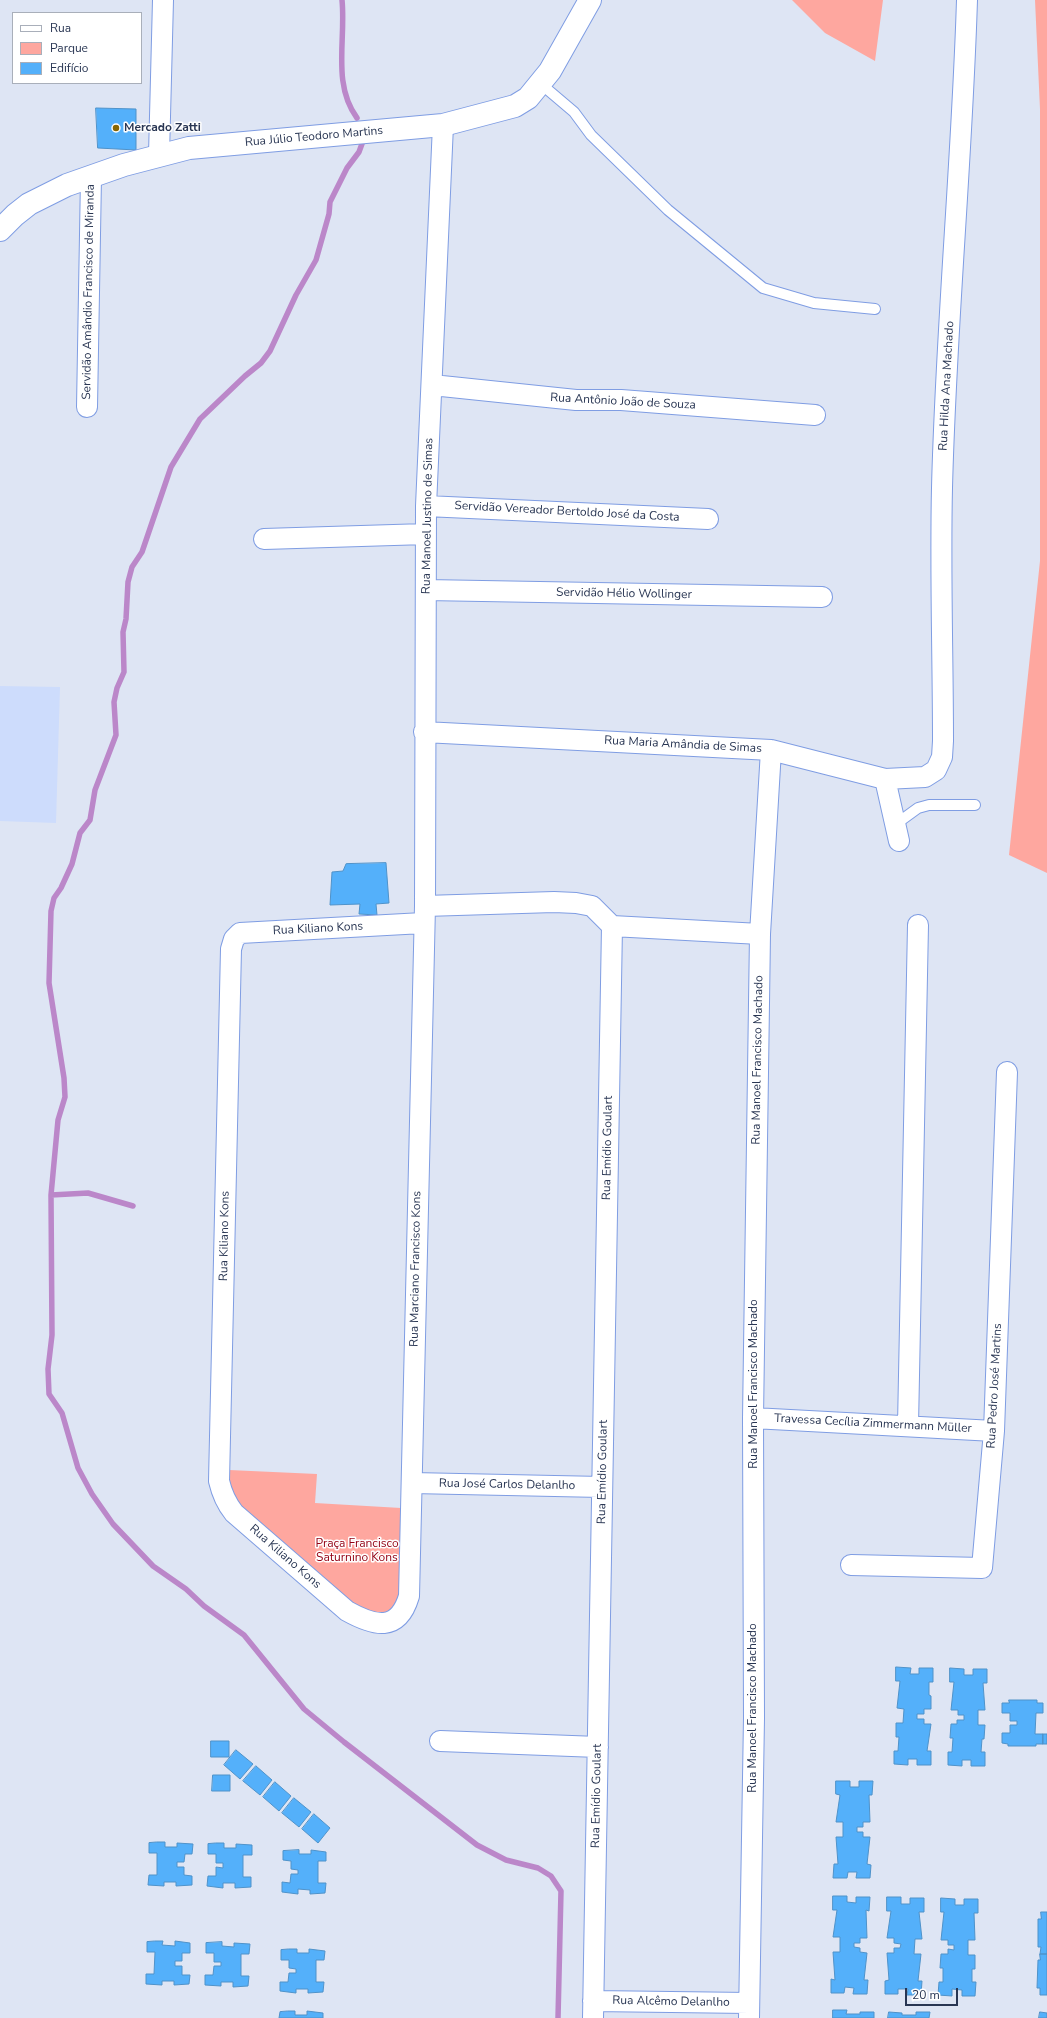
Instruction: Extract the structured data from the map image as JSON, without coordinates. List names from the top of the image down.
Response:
{
  "streets": {
    "main road": ["Rua Júlio Teodoro Martins"],
    "street": [
      "Servidão Amândio Francisco de Miranda",
      "Rua Hilda Ana Machado",
      "Rua Antônio João de Souza",
      "Servidão Vereador Bertoldo José da Costa",
      "Rua Manoel Justino de Simas",
      "Servidão Hélio Wollinger",
      "Rua Maria Amândia de Simas",
      "Rua Kiliano Kons",
      "Rua Manoel Francisco Machado",
      "Rua Emídio Goulart",
      "Rua Marciano Francisco Kons",
      "Rua Pedro José Martins",
      "Travessa Cecília Zimmermann Müller",
      "Rua José Carlos Delanlho",
      "Rua Alcêmo Delanlho"
    ]
  },
  "crossings": [
    ["Rua Júlio Teodoro Martins", "Servidão Amândio Francisco de Miranda"],
    ["Rua Júlio Teodoro Martins", "Rua Manoel Justino de Simas"],
    ["Rua Hilda Ana Machado", "Rua Maria Amândia de Simas"],
    ["Rua Antônio João de Souza", "Rua Manoel Justino de Simas"],
    ["Servidão Vereador Bertoldo José da Costa", "Rua Manoel Justino de Simas"],
    ["Rua Manoel Justino de Simas", "Servidão Hélio Wollinger"],
    ["Rua Manoel Justino de Simas", "Rua Maria Amândia de Simas"],
    ["Rua Manoel Justino de Simas", "Rua Kiliano Kons"],
    ["Rua Manoel Justino de Simas", "Rua Marciano Francisco Kons"],
    ["Rua Maria Amândia de Simas", "Rua Manoel Francisco Machado"],
    ["Rua Kiliano Kons", "Rua Marciano Francisco Kons"],
    ["Rua Manoel Francisco Machado", "Travessa Cecília Zimmermann Müller"],
    ["Rua Manoel Francisco Machado", "Rua Alcêmo Delanlho"],
    ["Rua Emídio Goulart", "Rua José Carlos Delanlho"],
    ["Rua Emídio Goulart", "Rua Alcêmo Delanlho"],
    ["Rua Marciano Francisco Kons", "Rua José Carlos Delanlho"],
    ["Rua Pedro José Martins", "Travessa Cecília Zimmermann Müller"]
  ],
  "parks": ["Praça Francisco Saturnino Kons"],
  "places": ["Mercado Zatti"],
  "legend": ["Rua", "Parque", "Edifício"],
  "scale_bar": "20 m"
}
